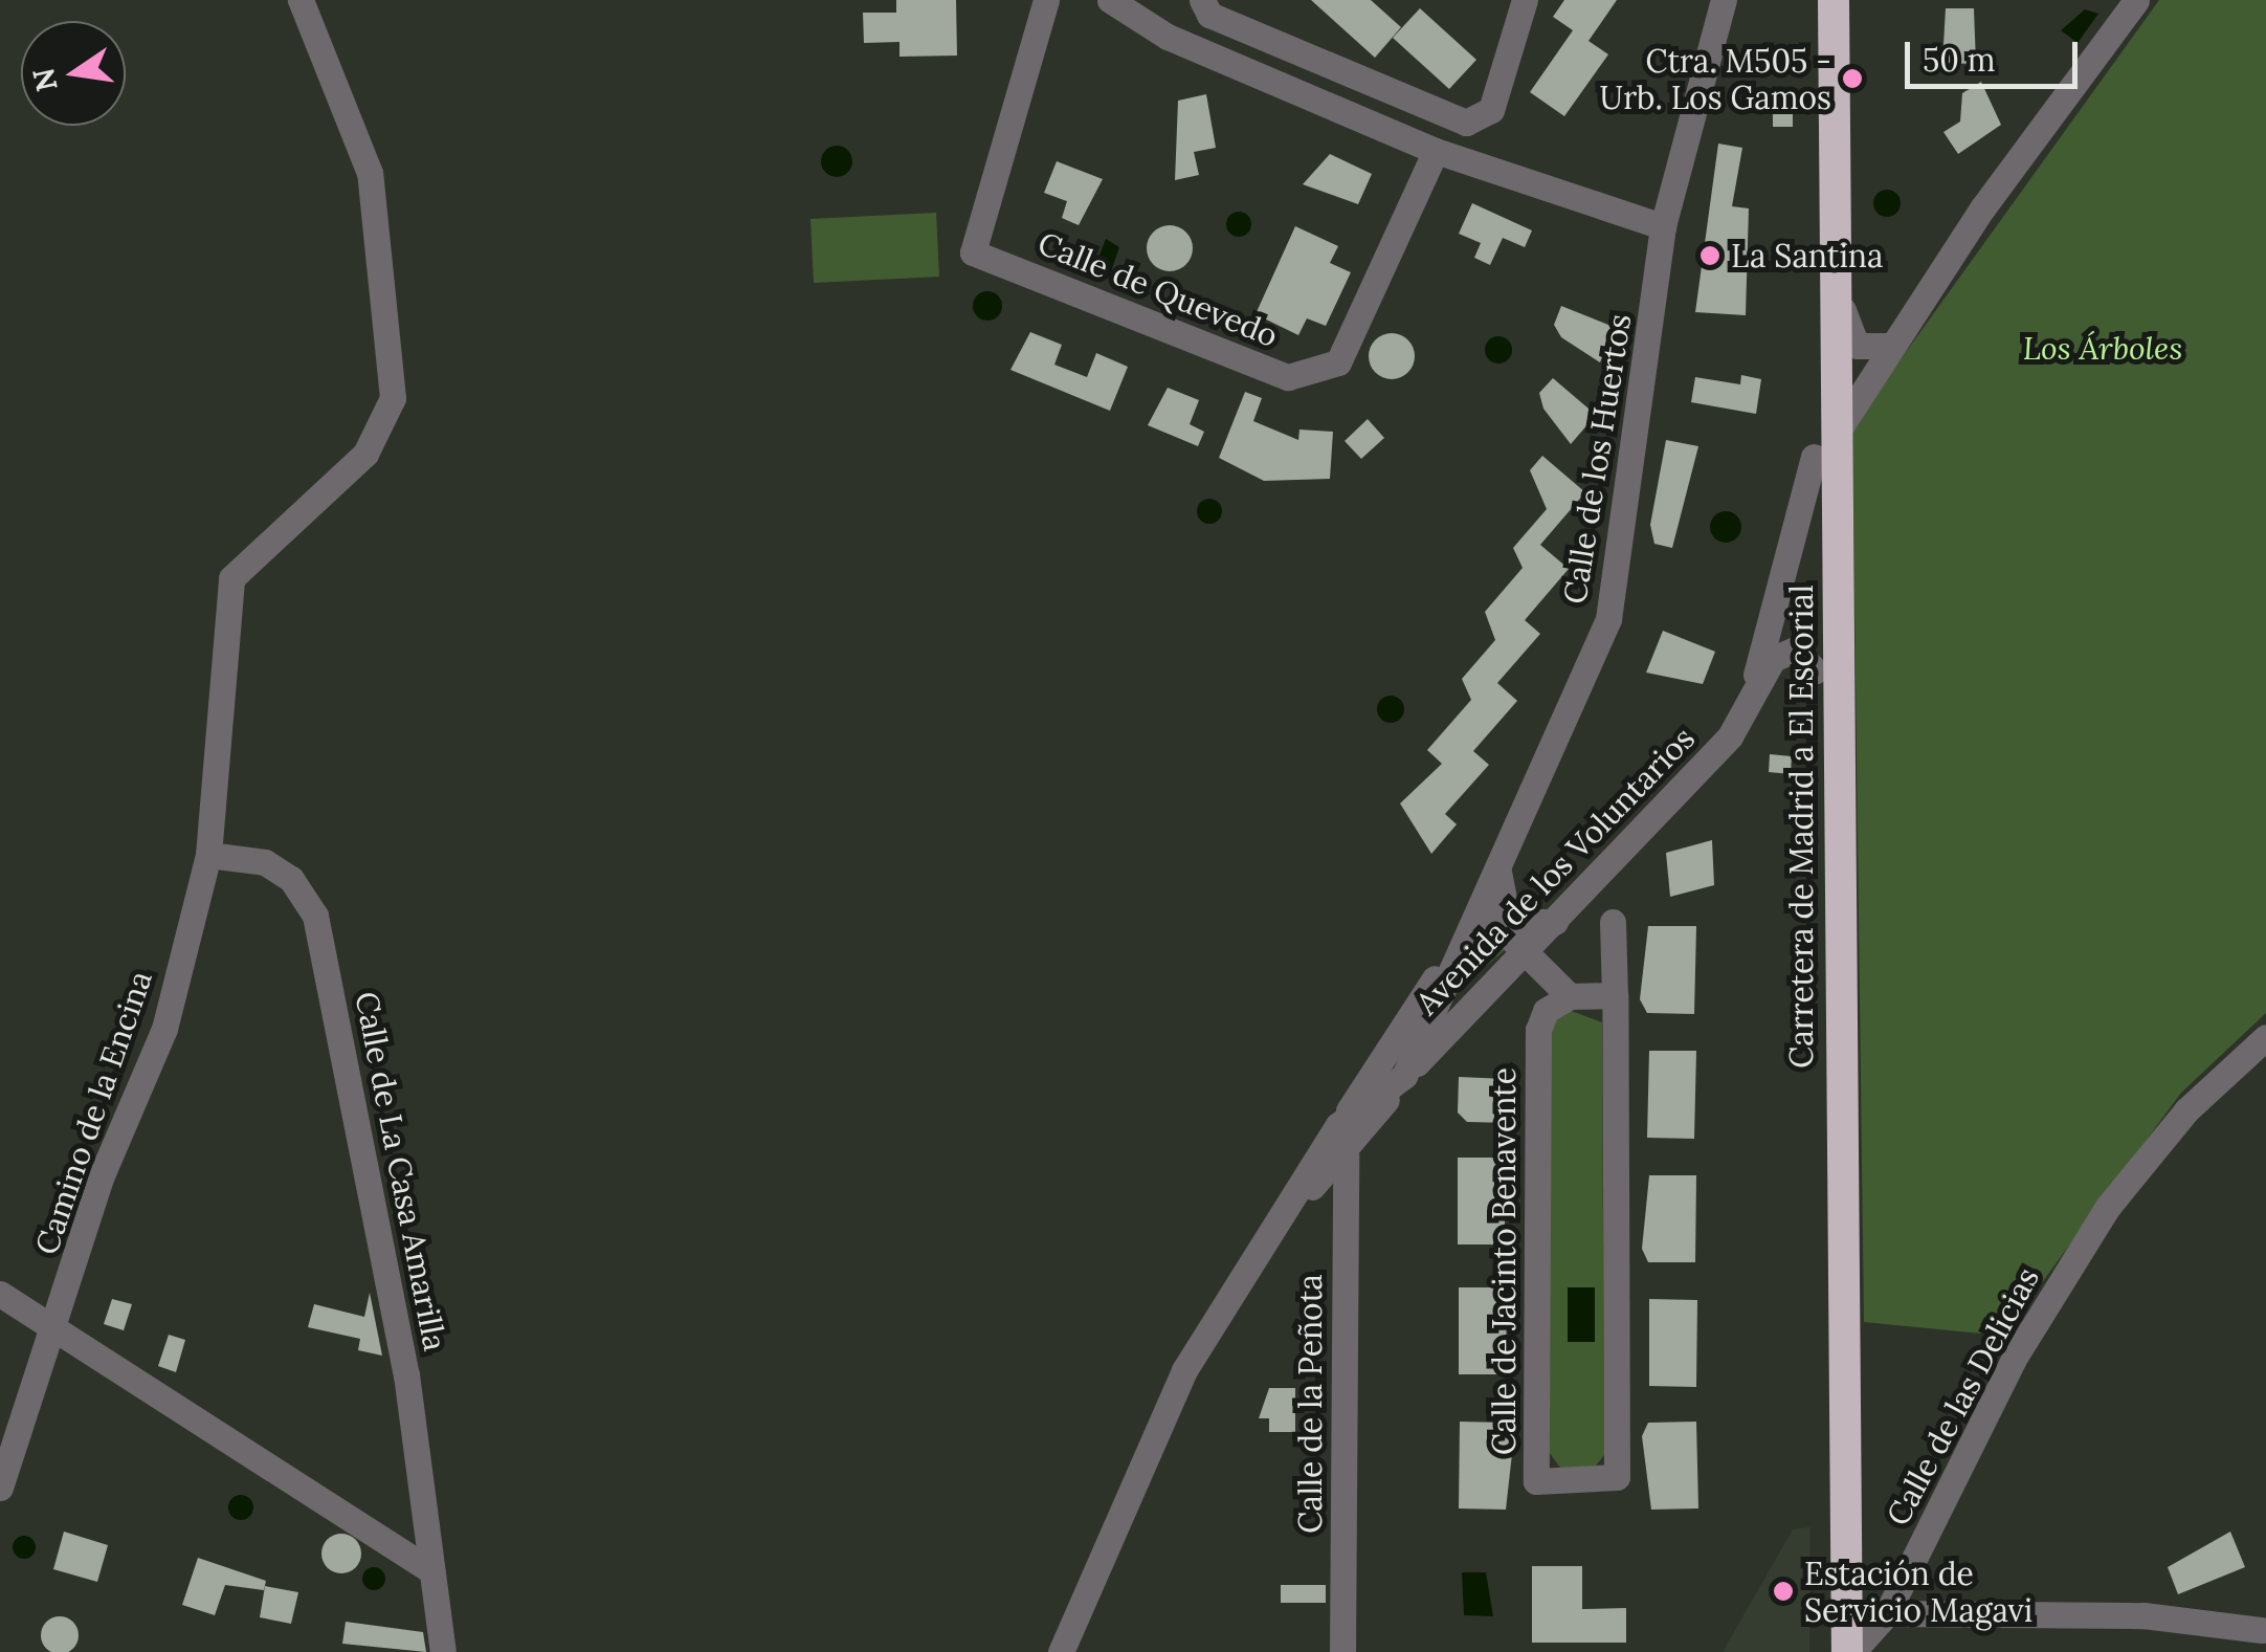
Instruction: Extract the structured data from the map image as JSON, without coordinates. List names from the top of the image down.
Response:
{
  "streets": {
    "highway": ["Carretera de Madrid a El Escorial"],
    "street": [
      "Calle de Quevedo",
      "Calle de los Huertos",
      "Avenida de los Voluntarios",
      "Camino de la Encina",
      "Calle de La Casa Amarilla",
      "Calle de Jacinto Benavente",
      "Calle de las Delicias",
      "Calle de la Peñota"
    ]
  },
  "crossings": [
    ["Calle de los Huertos", "Avenida de los Voluntarios"],
    ["Carretera de Madrid a El Escorial", "Avenida de los Voluntarios"],
    ["Carretera de Madrid a El Escorial", "Calle de las Delicias"],
    ["Avenida de los Voluntarios", "Calle de la Peñota"],
    ["Camino de la Encina", "Calle de La Casa Amarilla"]
  ],
  "parks": ["Los Árboles"],
  "places": ["Ctra. M505 - Urb. Los Gamos", "La Santina", "Estación de Servicio Magavi"],
  "scale_bar": "50 m",
  "north": "left"
}
